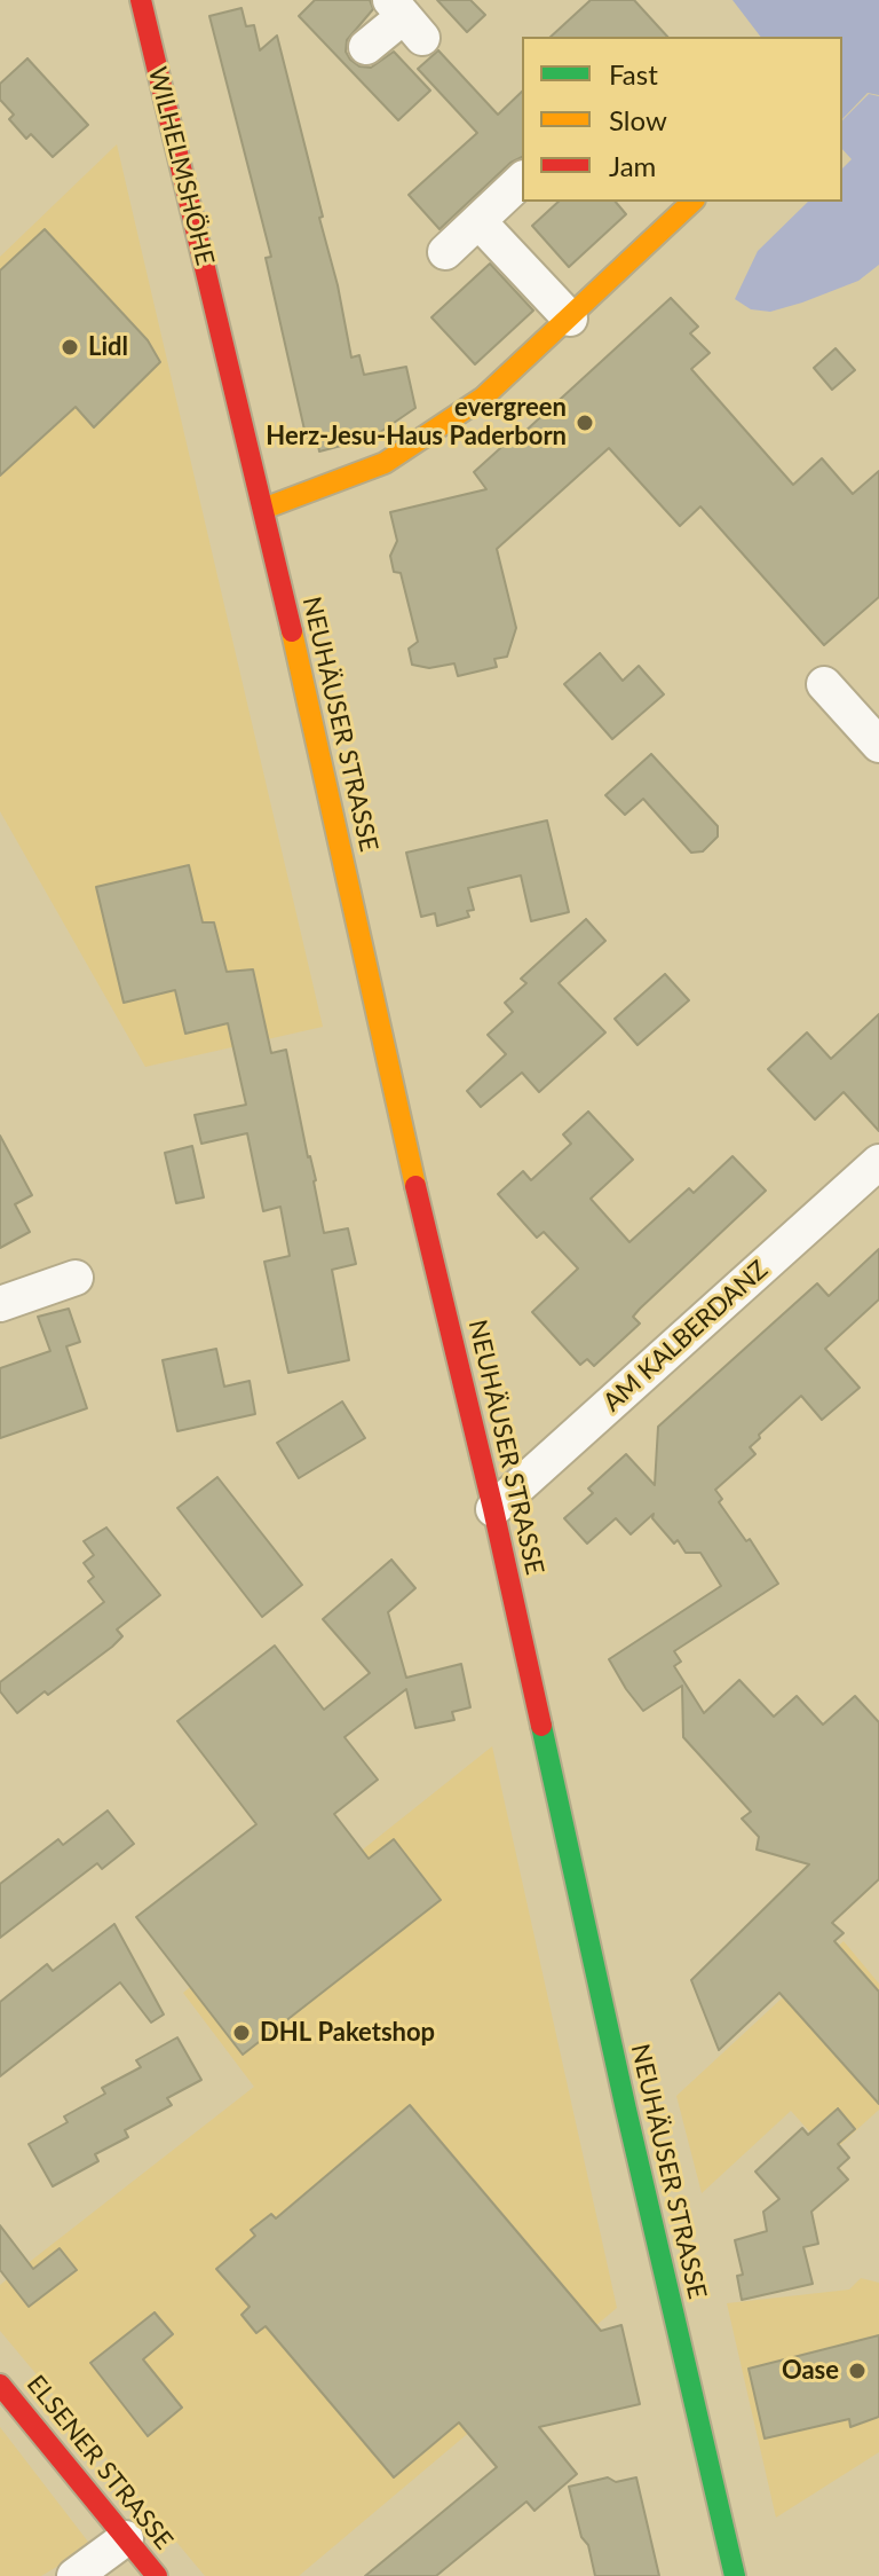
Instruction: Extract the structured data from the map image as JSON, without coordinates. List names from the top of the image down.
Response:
{
  "streets": {
    "main road": ["WILHELMSHÖHE", "NEUHÄUSER STRASSE", "ELSENER STRASSE"],
    "street": ["AM KALBERDANZ"]
  },
  "crossings": [
    ["WILHELMSHÖHE", "NEUHÄUSER STRASSE"],
    ["NEUHÄUSER STRASSE", "AM KALBERDANZ"]
  ],
  "places": [
    "Lidl",
    "evergreen Herz-Jesu-Haus Paderborn",
    "DHL Paketshop",
    "Oase"
  ],
  "legend": ["Fast", "Slow", "Jam"]
}
